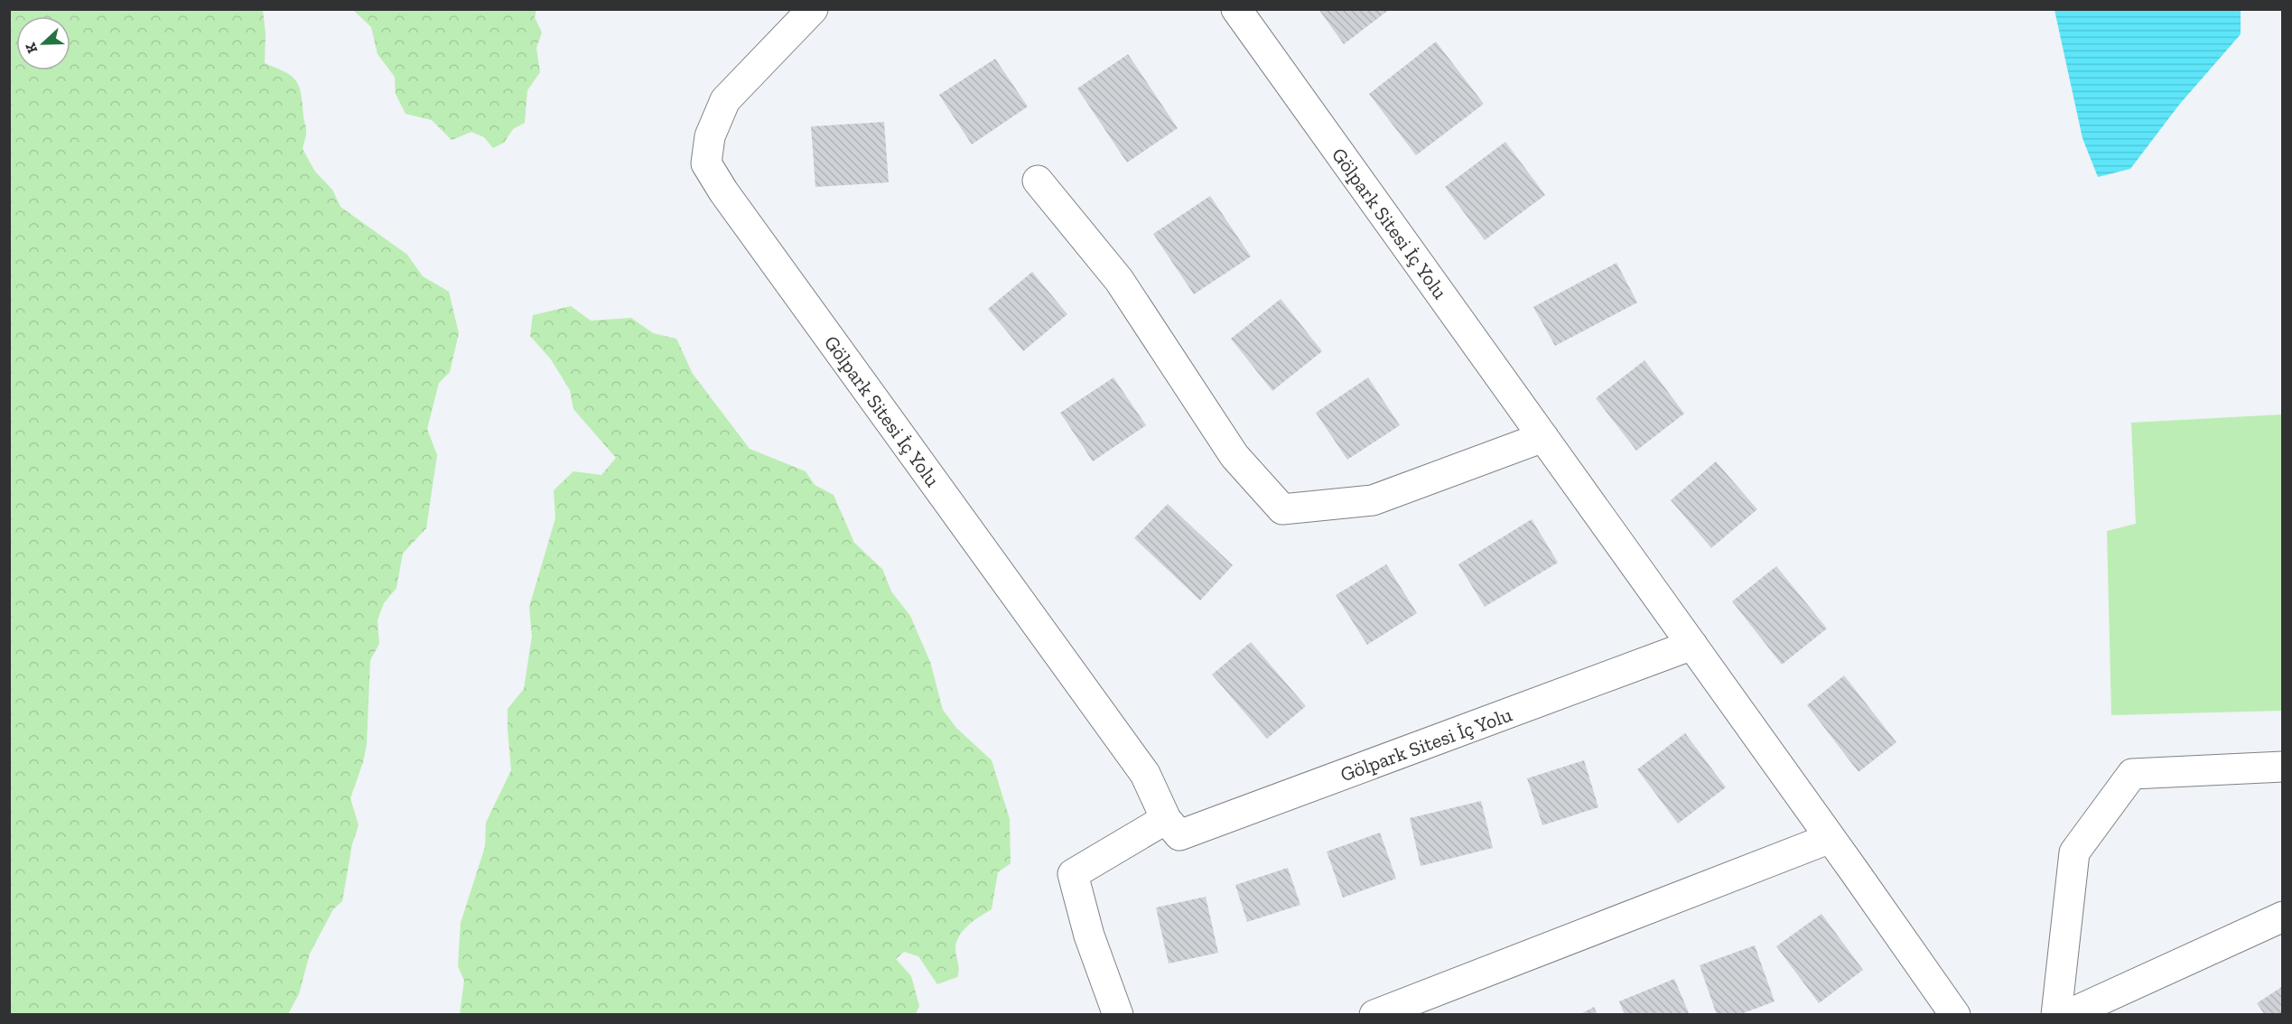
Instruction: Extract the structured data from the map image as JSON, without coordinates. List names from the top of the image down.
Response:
{
  "streets": {
    "street": ["Gölpark Sitesi İç Yolu"]
  },
  "north": "left"
}
